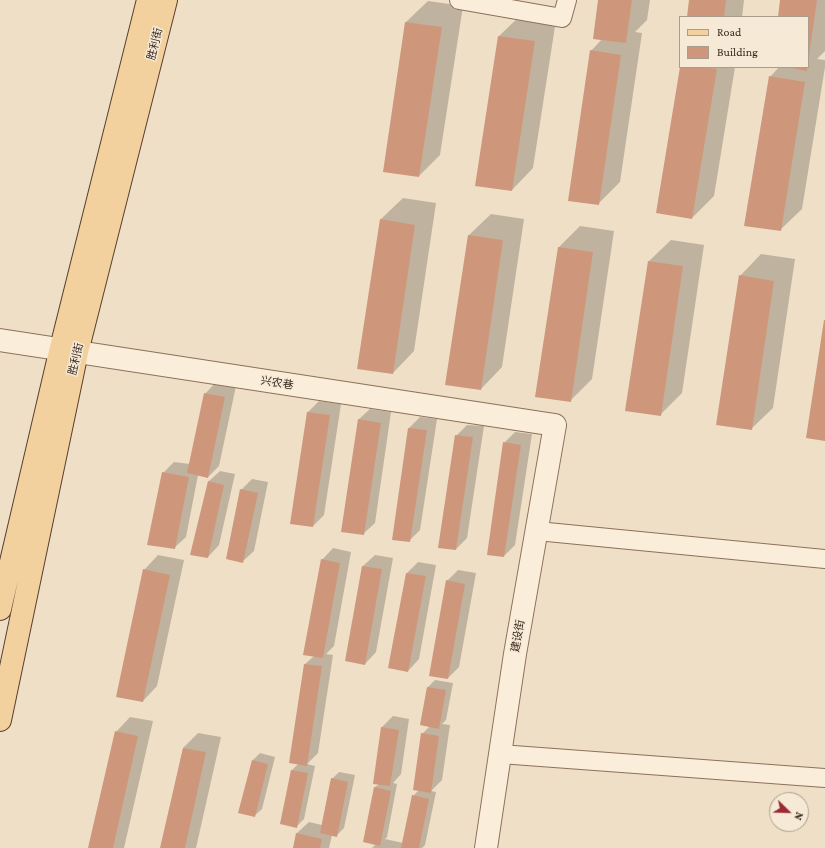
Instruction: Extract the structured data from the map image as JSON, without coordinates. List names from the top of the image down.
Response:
{
  "streets": {
    "main road": ["胜利街"],
    "street": ["兴农巷", "建设街"]
  },
  "crossings": [
    ["胜利街", "兴农巷"],
    ["兴农巷", "建设街"]
  ],
  "legend": ["Road", "Building"],
  "north": "bottom right"
}
